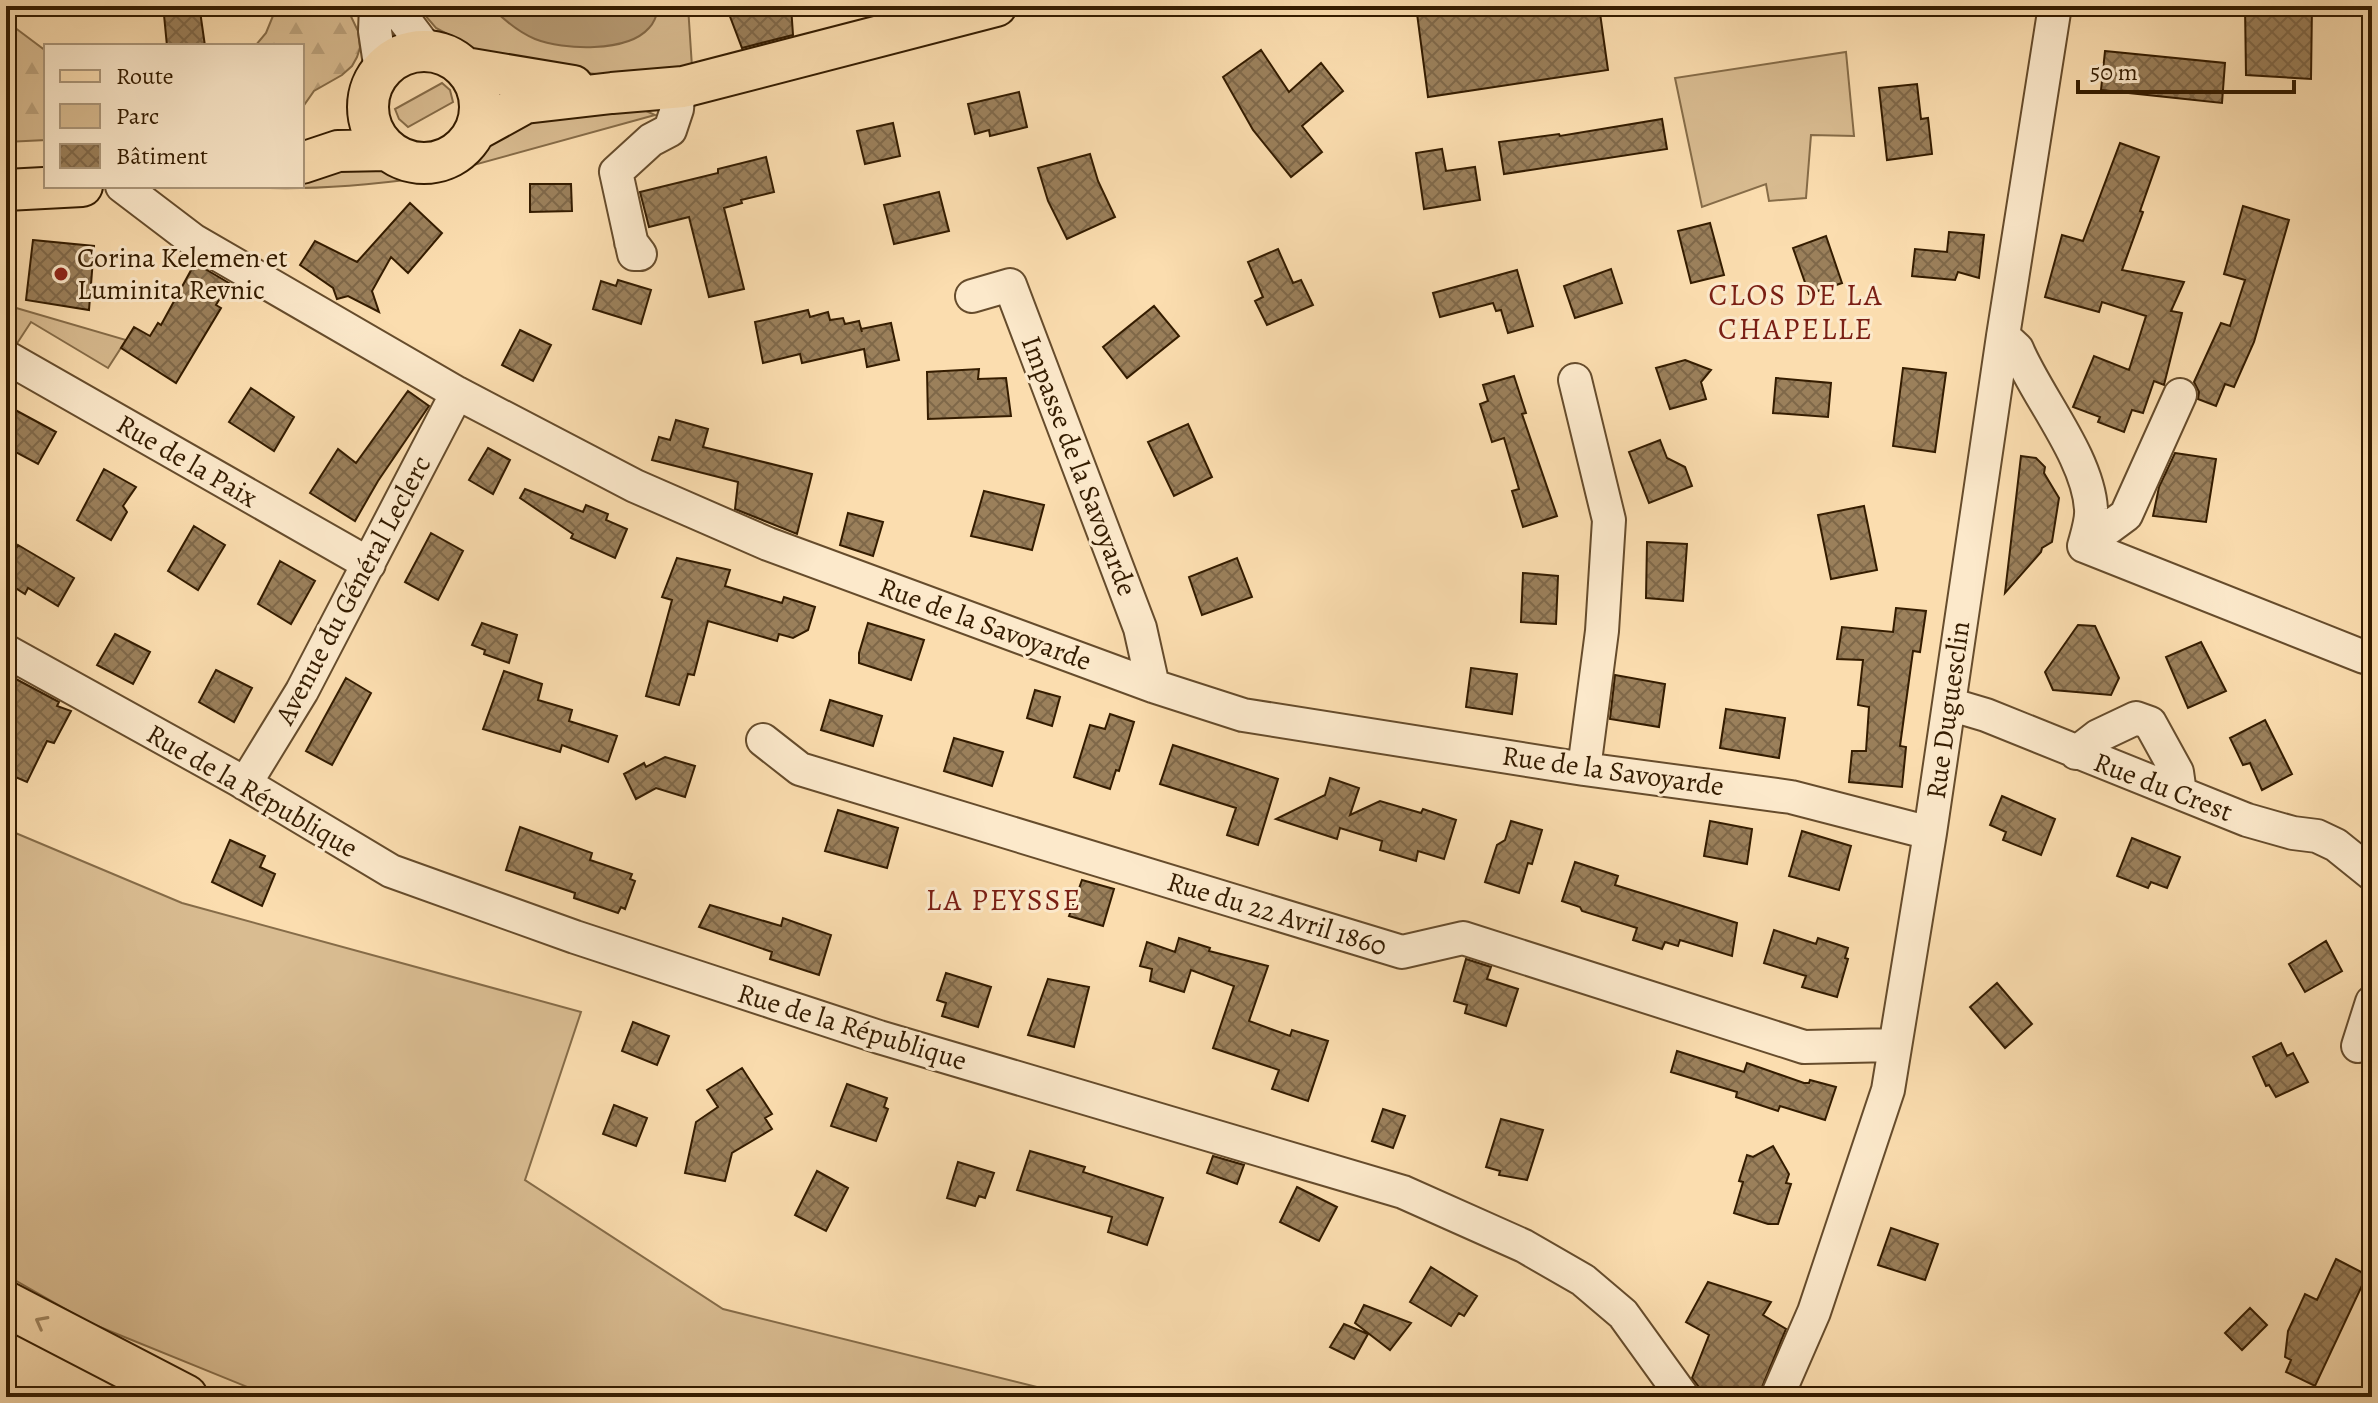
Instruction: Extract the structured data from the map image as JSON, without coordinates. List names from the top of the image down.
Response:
{
  "streets": {
    "street": [
      "Rue de la Paix",
      "Impasse de la Savoyarde",
      "Avenue du Général Leclerc",
      "Rue de la Savoyarde",
      "Rue Duguesclin",
      "Rue du Crest",
      "Rue de la République",
      "Rue du 22 Avril 1860"
    ]
  },
  "crossings": [
    ["Rue de la Paix", "Avenue du Général Leclerc"],
    ["Impasse de la Savoyarde", "Rue de la Savoyarde"],
    ["Avenue du Général Leclerc", "Rue de la Savoyarde"],
    ["Avenue du Général Leclerc", "Rue de la République"],
    ["Rue de la Savoyarde", "Rue Duguesclin"],
    ["Rue Duguesclin", "Rue du Crest"],
    ["Rue Duguesclin", "Rue du 22 Avril 1860"]
  ],
  "districts": ["CLOS DE LA CHAPELLE", "LA PEYSSE"],
  "places": ["Corina Kelemen et Luminita Revnic"],
  "legend": ["Route", "Parc", "Bâtiment"],
  "scale_bar": "50 m"
}
